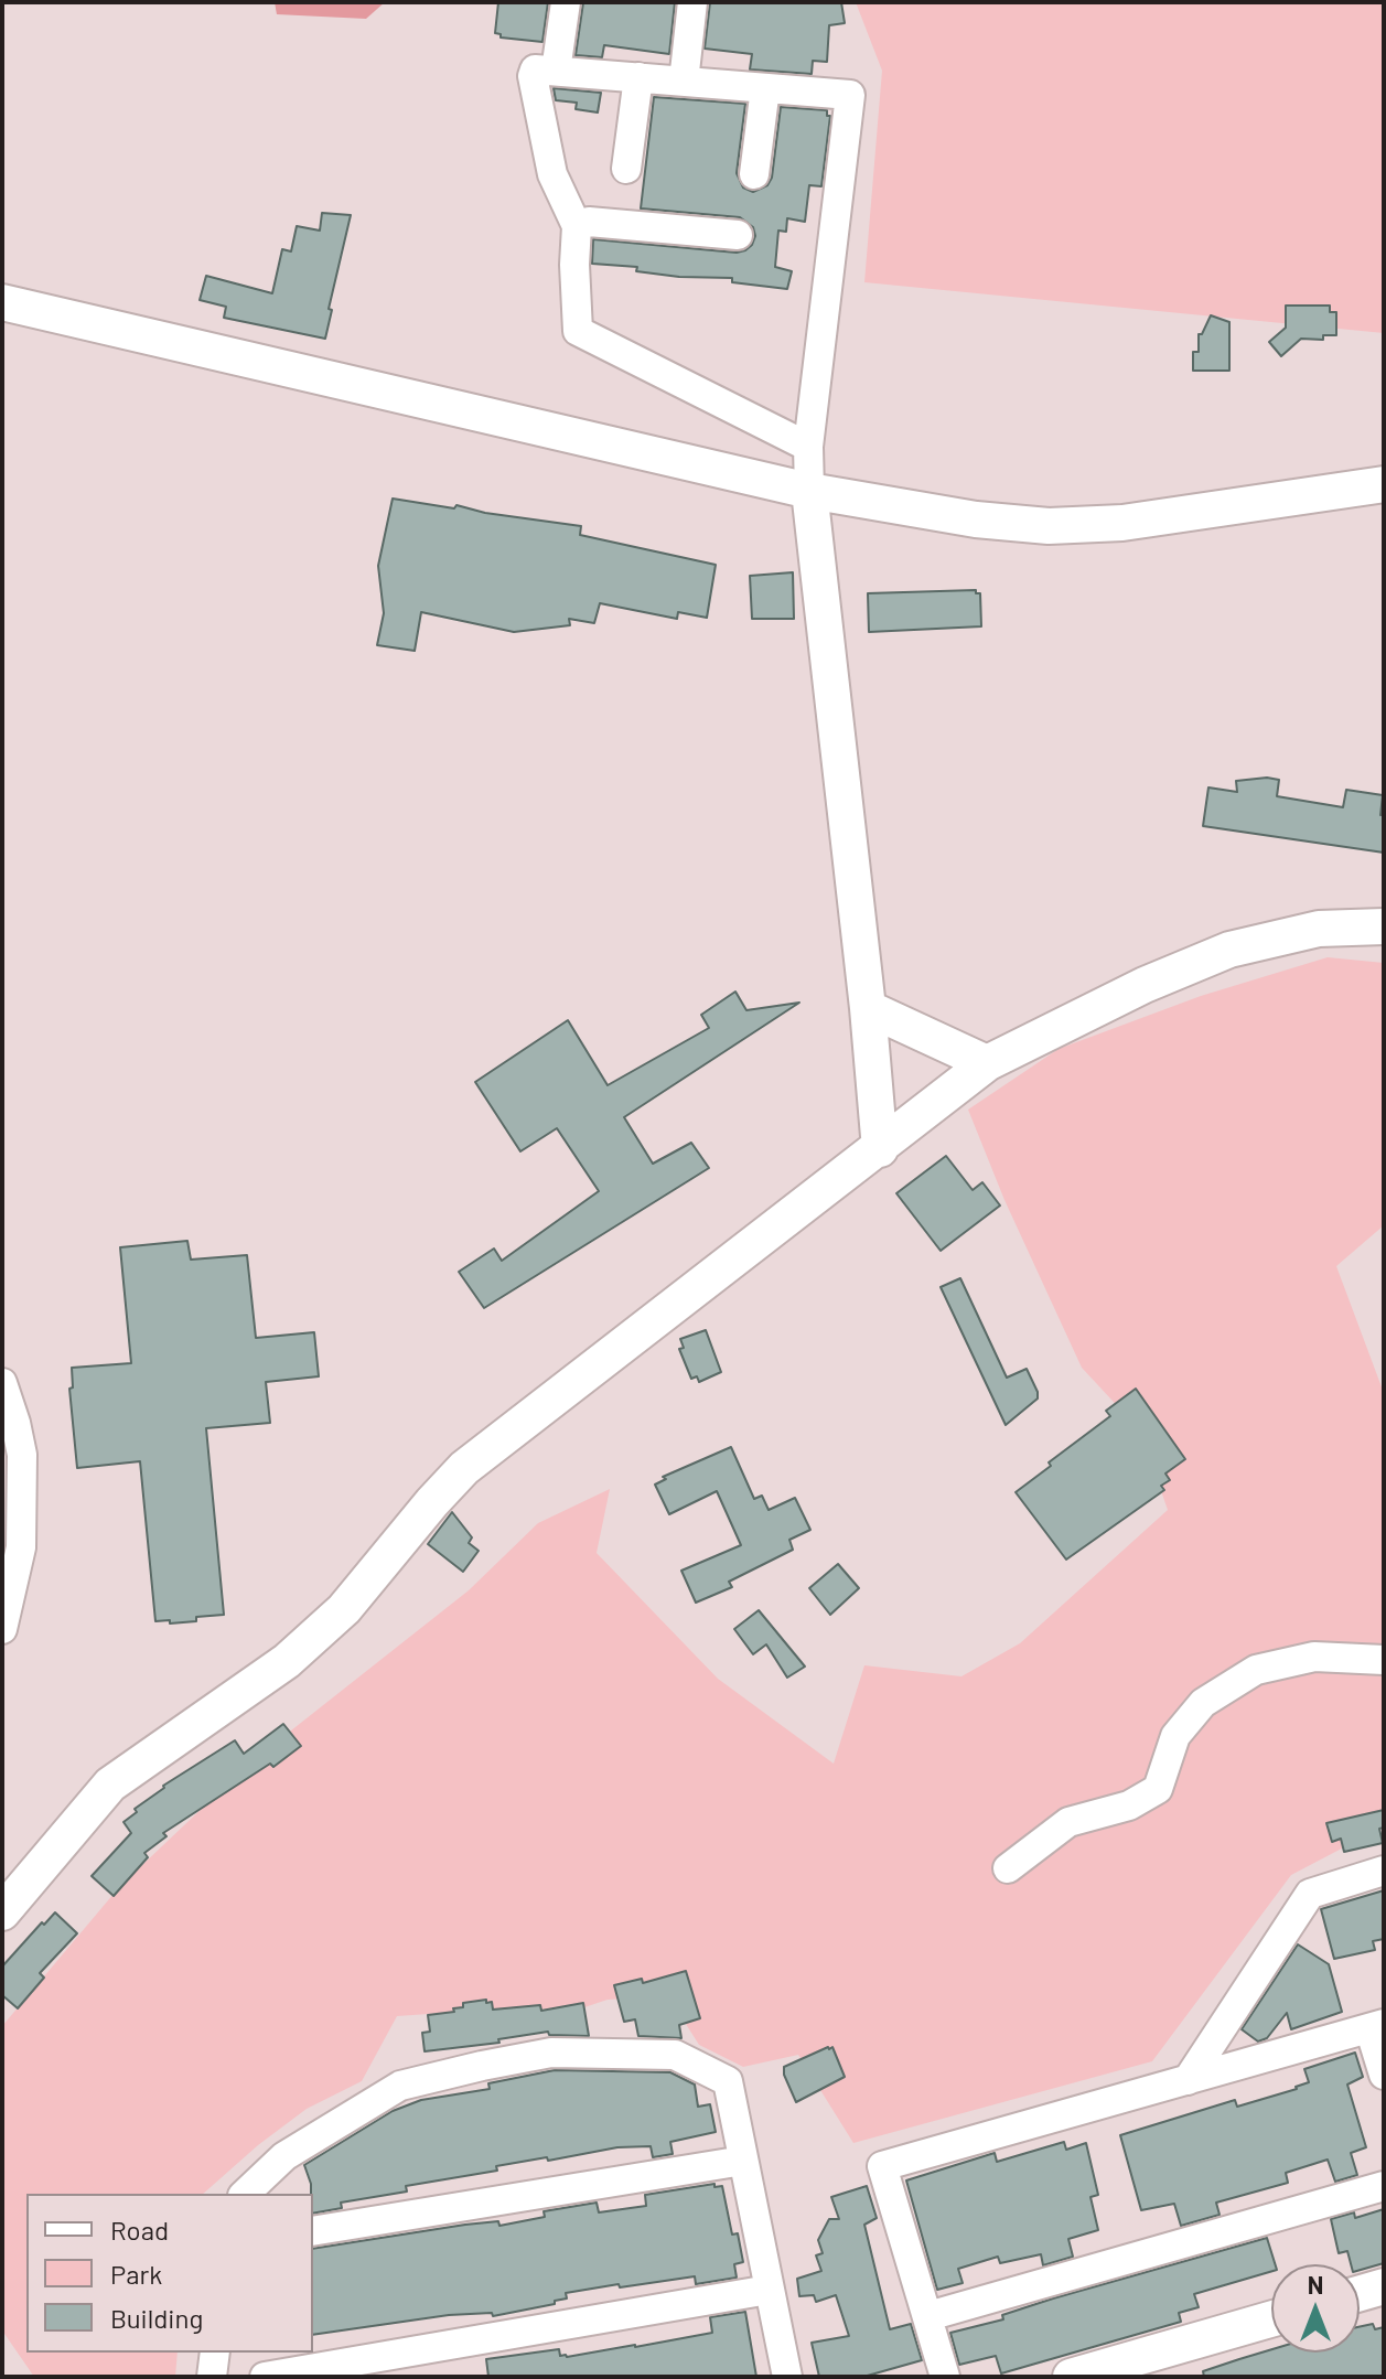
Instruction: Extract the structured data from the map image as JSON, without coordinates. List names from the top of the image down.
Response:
{
  "legend": ["Road", "Park", "Building"],
  "north": "top"
}
